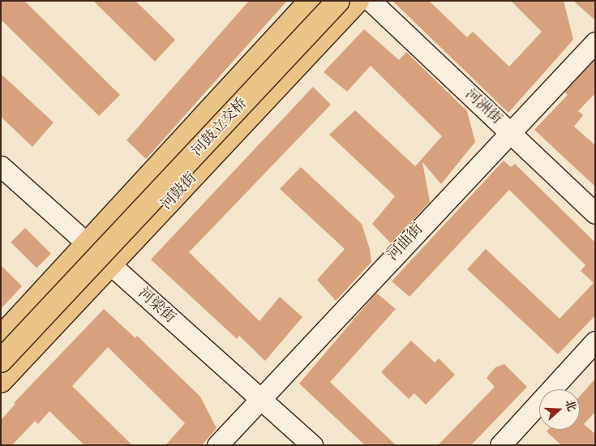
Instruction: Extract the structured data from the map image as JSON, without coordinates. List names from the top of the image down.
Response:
{
  "streets": {
    "highway": ["河鼓立交桥", "河鼓街"],
    "street": ["河洲街", "河曲街", "河梁街"]
  },
  "crossings": [
    ["河洲街", "河曲街"],
    ["河鼓街", "河梁街"],
    ["河曲街", "河梁街"]
  ],
  "north": "right"
}
